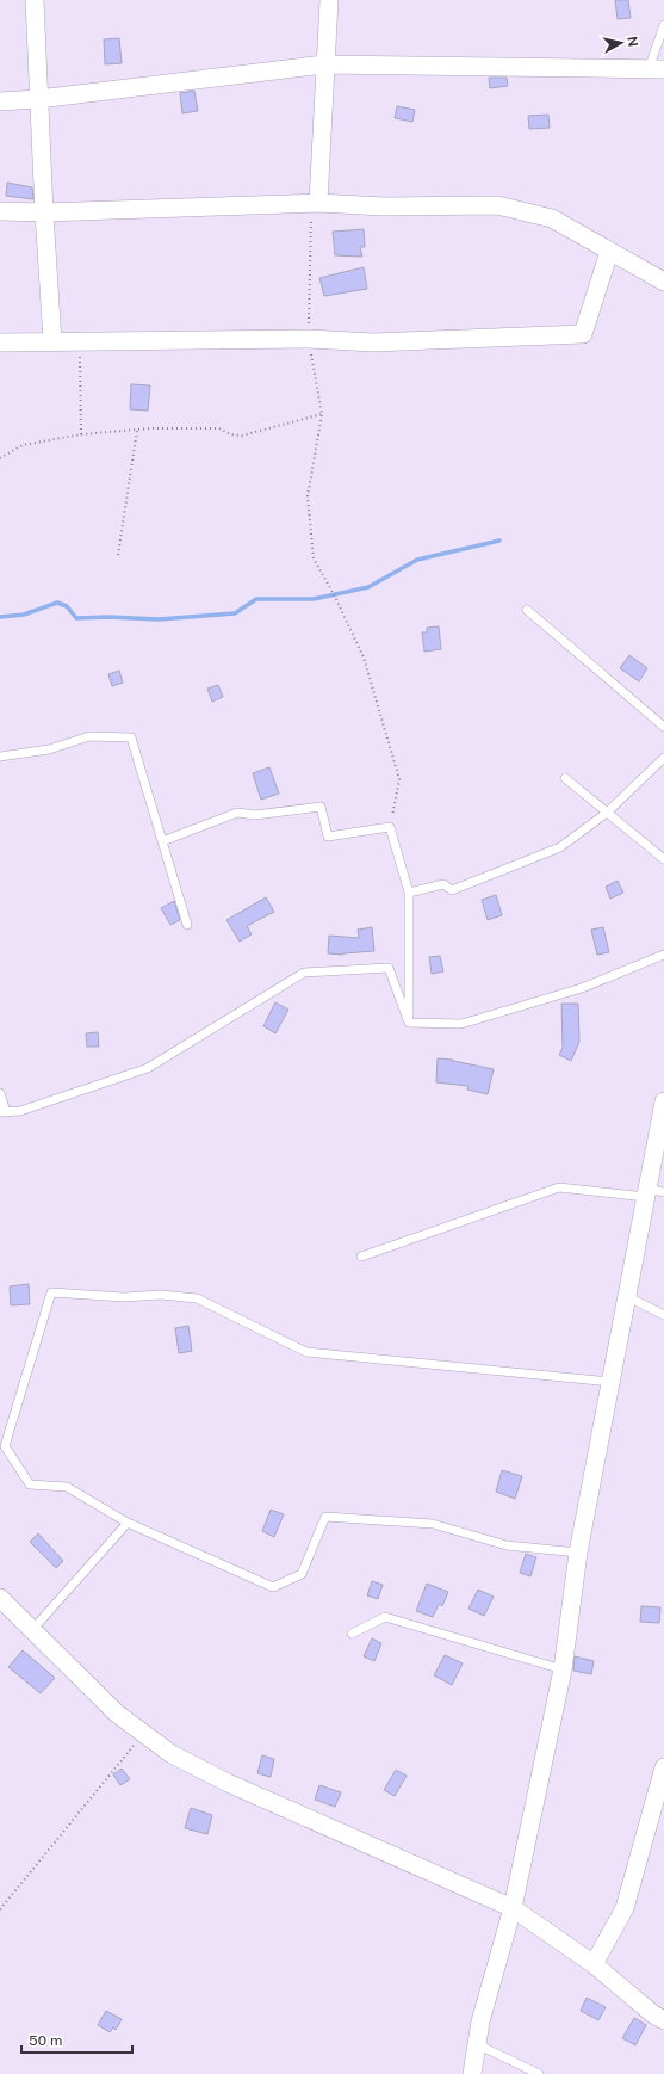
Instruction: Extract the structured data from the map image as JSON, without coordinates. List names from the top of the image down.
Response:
{
  "scale_bar": "50 m",
  "north": "right"
}
